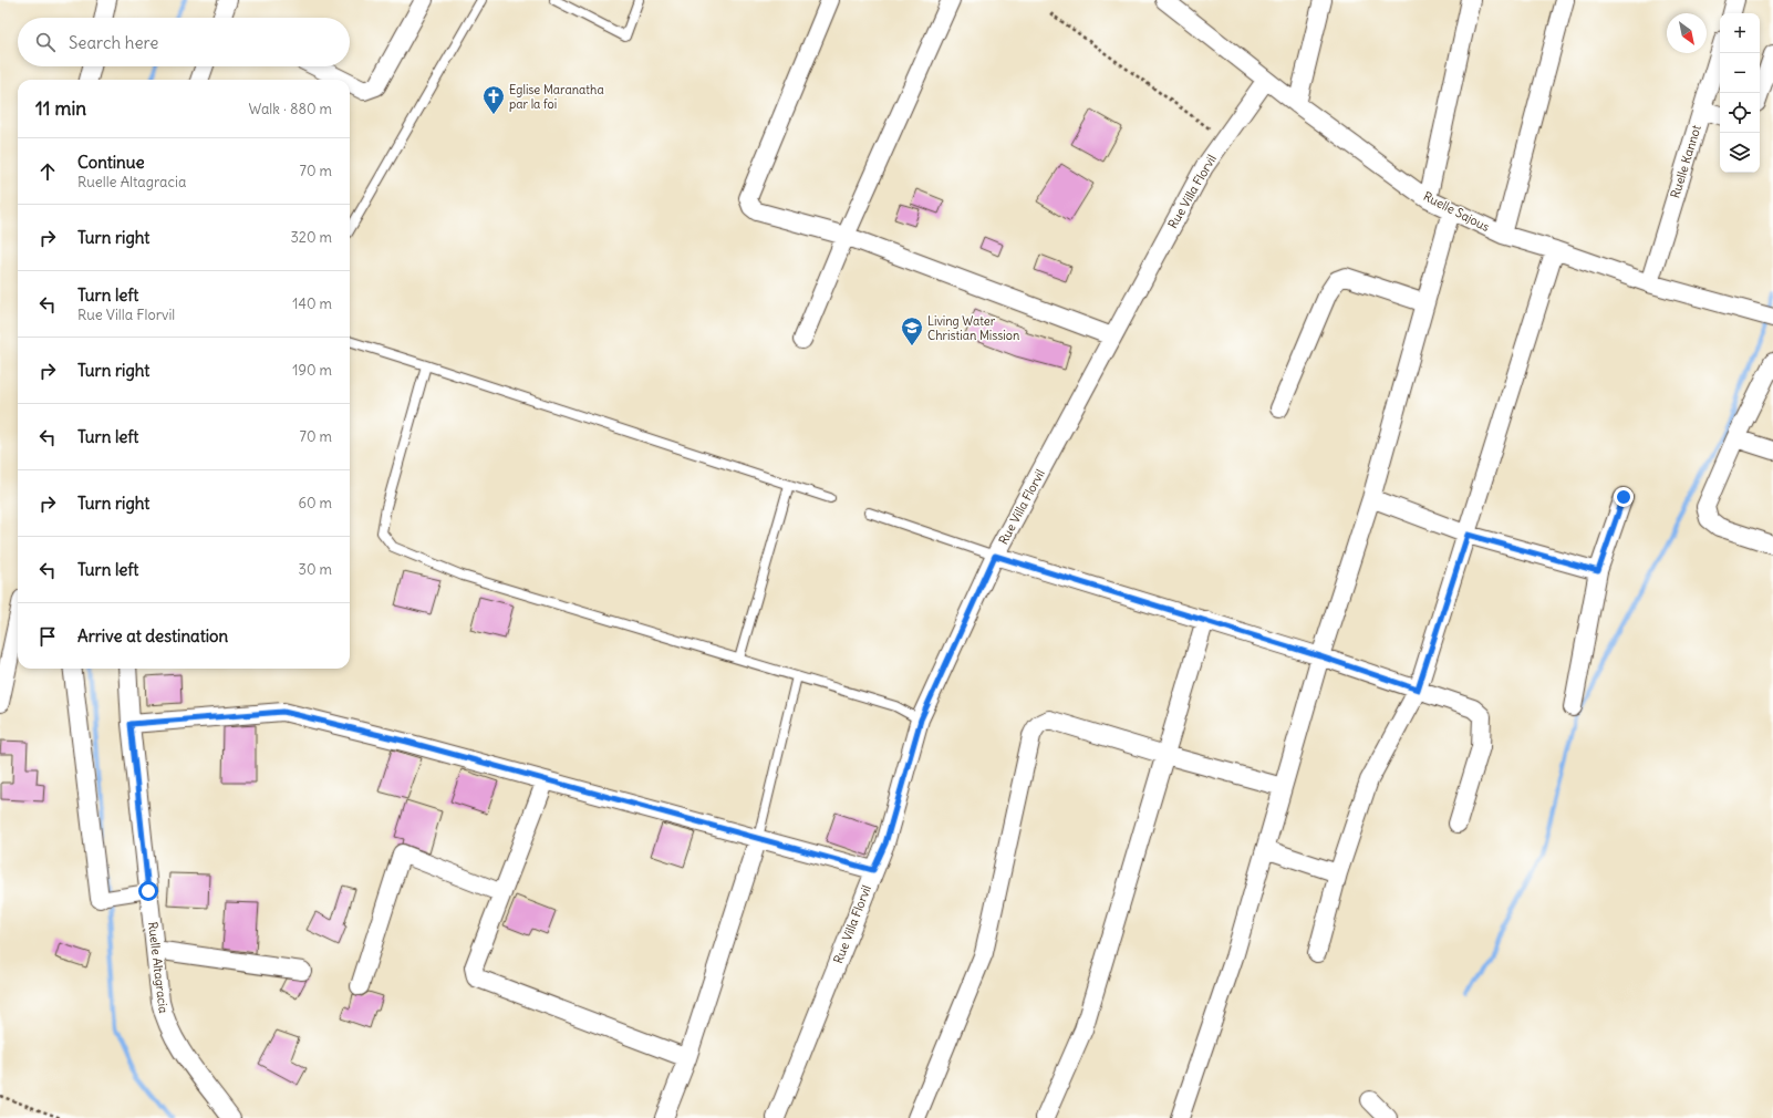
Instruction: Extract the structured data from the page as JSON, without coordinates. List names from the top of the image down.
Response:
{
  "streets": {
    "street": [
      "Ruelle Kannot",
      "Rue Villa Florvil",
      "Ruelle Sajous",
      "Ruelle Altagracia"
    ]
  },
  "crossings": [
    ["Ruelle Kannot", "Ruelle Sajous"],
    ["Rue Villa Florvil", "Ruelle Sajous"]
  ],
  "places": {
    "church": ["Eglise Maranatha par la foi"],
    "school or university": ["Living Water Christian Mission"]
  },
  "north": "bottom right",
  "page": {
    "map_buttons": ["+", "−"],
    "search": "Search here",
    "heading": ["11 min", "Walk · 880 m"],
    "list": [
      ["Continue", "Ruelle Altagracia", "70 m"],
      ["Turn right", "320 m"],
      ["Turn left", "Rue Villa Florvil", "140 m"],
      ["Turn right", "190 m"],
      ["Turn left", "70 m"],
      ["Turn right", "60 m"],
      ["Turn left", "30 m"],
      "Arrive at destination"
    ]
  }
}
